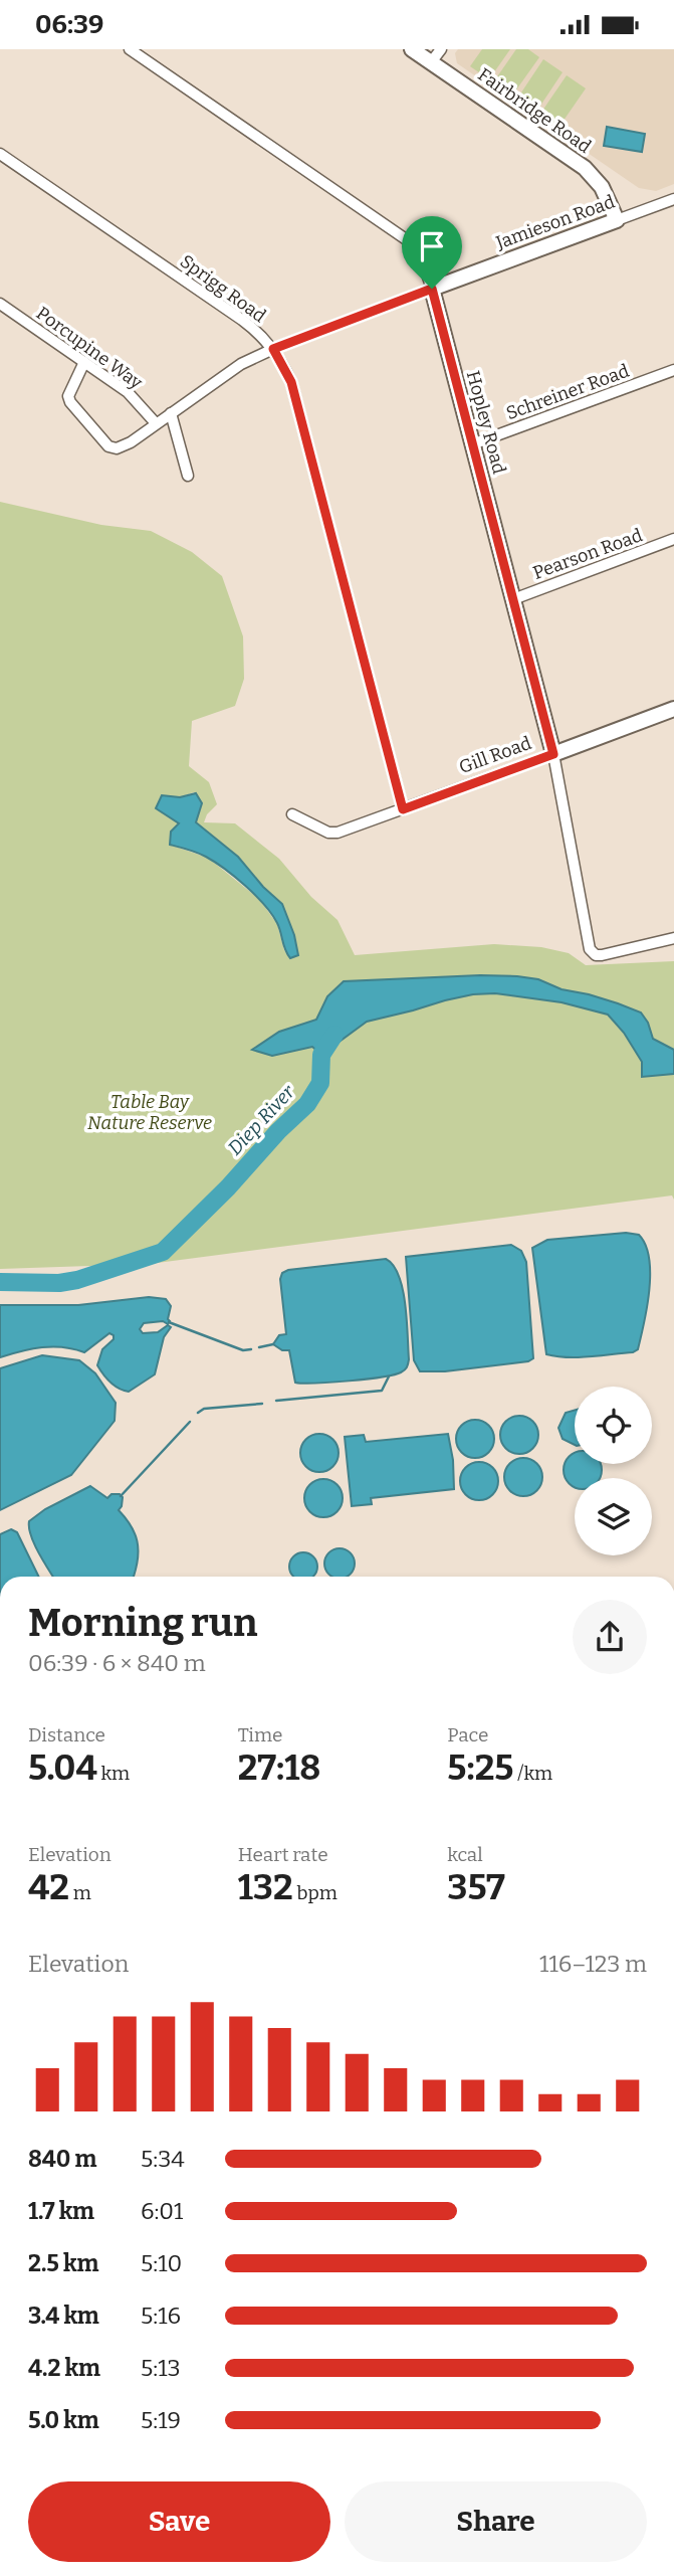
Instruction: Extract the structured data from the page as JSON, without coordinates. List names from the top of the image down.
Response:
{
  "streets": {
    "street": [
      "Fairbridge Road",
      "Jamieson Road",
      "Sprigg Road",
      "Porcupine Way",
      "Schreiner Road",
      "Hopley Road",
      "Pearson Road",
      "Gill Road"
    ]
  },
  "crossings": [
    ["Fairbridge Road", "Jamieson Road"],
    ["Jamieson Road", "Sprigg Road"],
    ["Jamieson Road", "Porcupine Way"],
    ["Jamieson Road", "Hopley Road"],
    ["Sprigg Road", "Gill Road"],
    ["Schreiner Road", "Hopley Road"],
    ["Hopley Road", "Pearson Road"],
    ["Hopley Road", "Gill Road"]
  ],
  "water": ["Diep River"],
  "parks": ["Table Bay Nature Reserve"],
  "page": {
    "status": "06:39",
    "heading": ["Morning run", "06:39 · 6 × 840 m"],
    "stats": [
      ["Distance", "5.04 km"],
      ["Time", "27:18"],
      ["Pace", "5:25 /km"],
      ["Elevation", "42 m"],
      ["Heart rate", "132 bpm"],
      ["kcal", "357"]
    ],
    "chart": ["Elevation", "116–123 m"],
    "list": [
      {
        "name": "840 m",
        "note": "5:34"
      },
      {
        "name": "1.7 km",
        "note": "6:01"
      },
      {
        "name": "2.5 km",
        "note": "5:10"
      },
      {
        "name": "3.4 km",
        "note": "5:16"
      },
      {
        "name": "4.2 km",
        "note": "5:13"
      },
      {
        "name": "5.0 km",
        "note": "5:19"
      }
    ],
    "buttons": ["Save", "Share"]
  }
}
